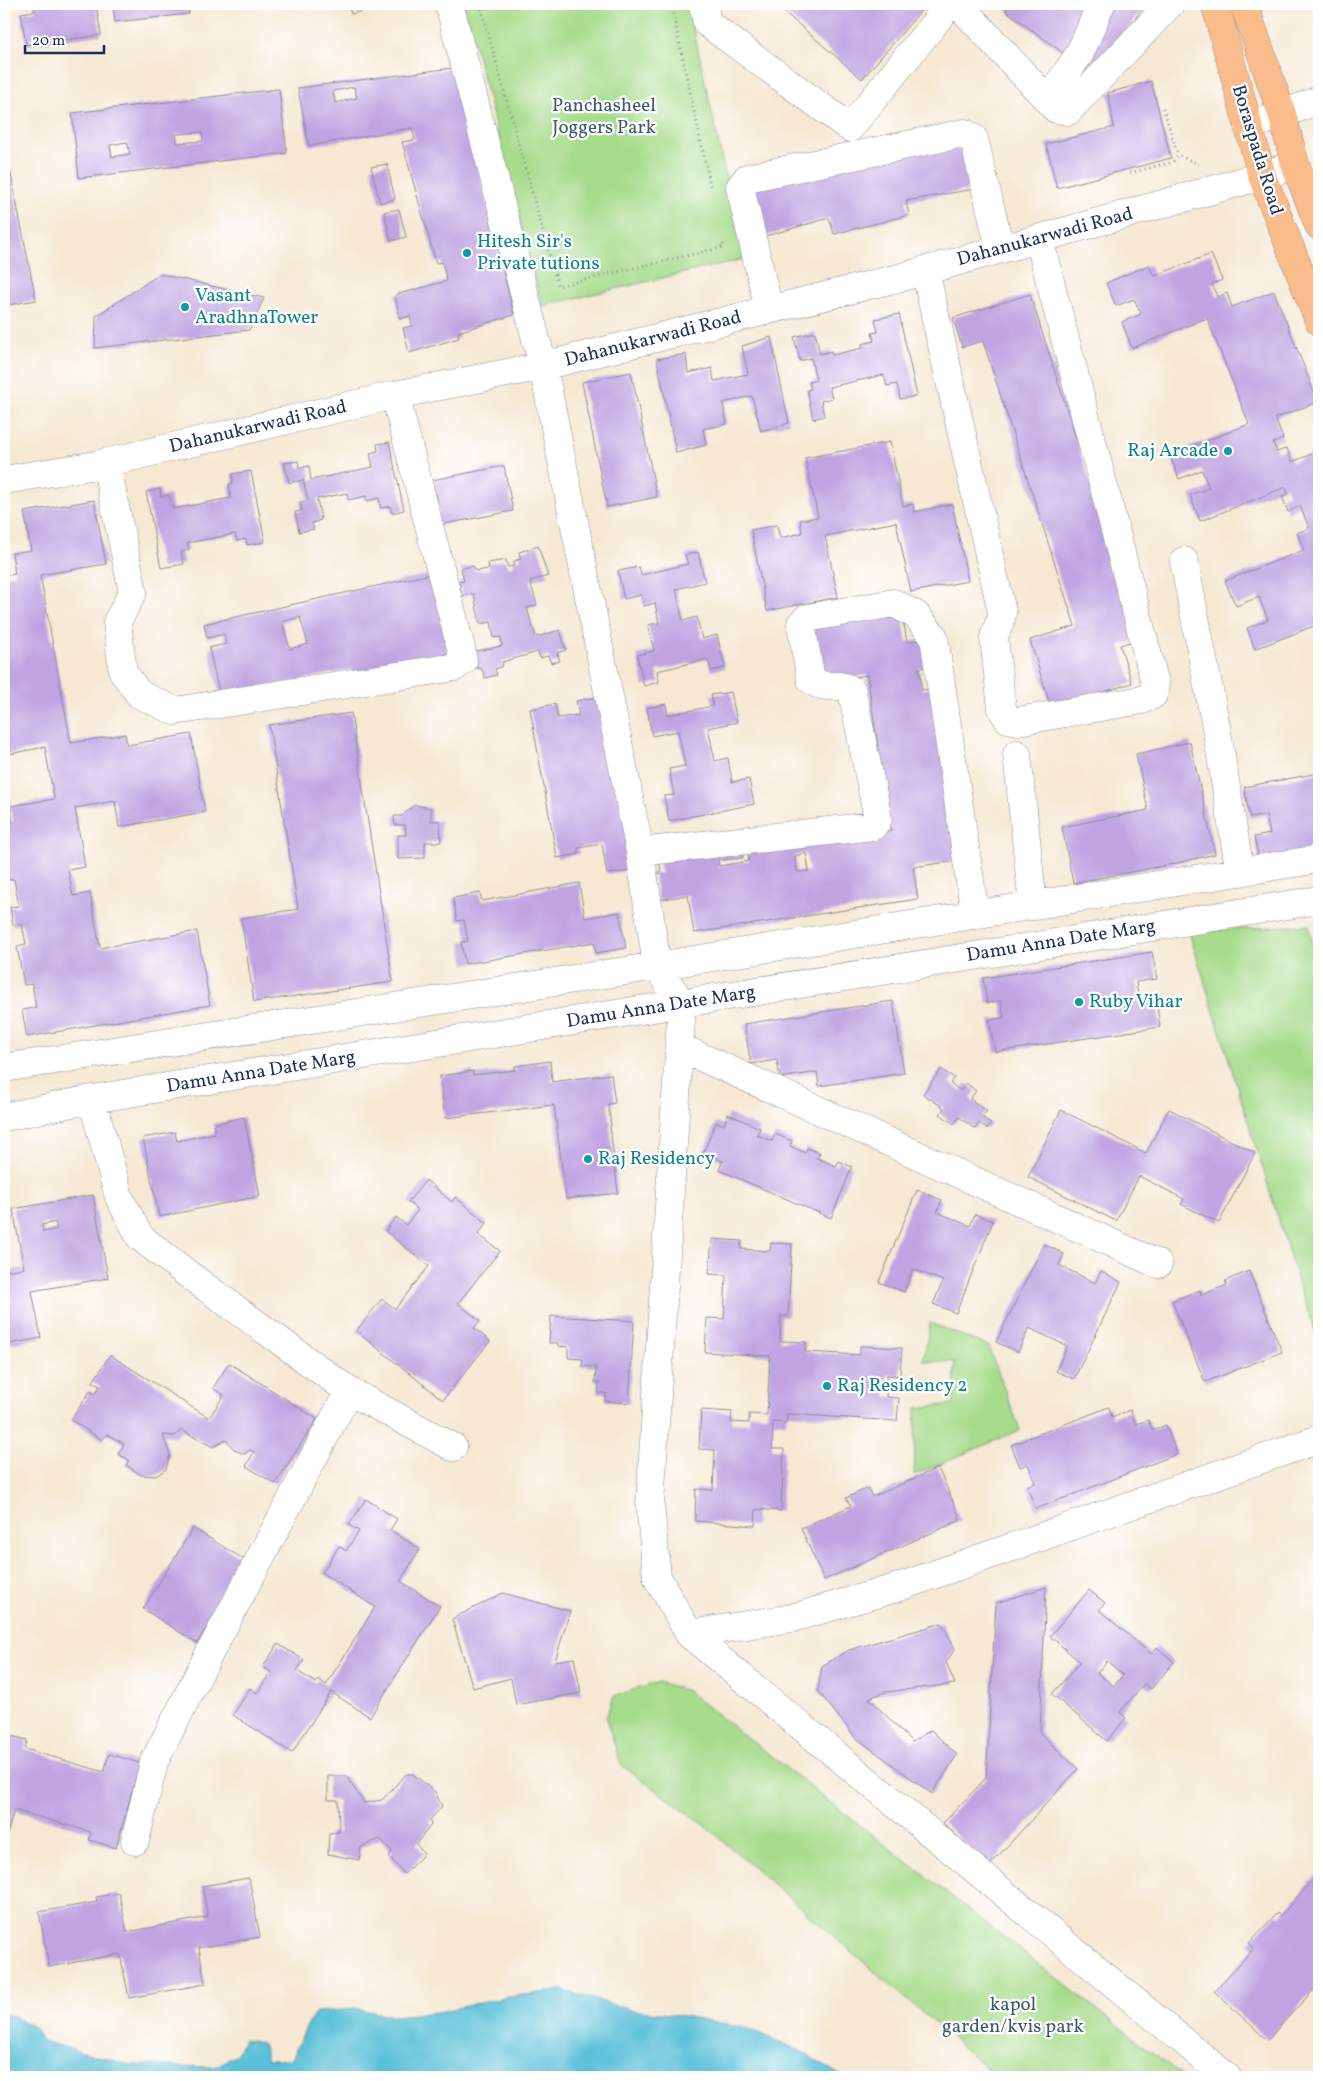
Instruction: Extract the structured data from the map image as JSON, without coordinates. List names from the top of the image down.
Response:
{
  "streets": {
    "main road": ["Boraspada Road"],
    "street": ["Dahanukarwadi Road", "Damu Anna Date Marg"]
  },
  "crossings": [
    ["Boraspada Road", "Dahanukarwadi Road"]
  ],
  "parks": ["Panchasheel Joggers Park", "kapol garden/kvis park"],
  "places": [
    "Hitesh Sir's Private tutions",
    "Vasant AradhnaTower",
    "Raj Arcade",
    "Ruby Vihar",
    "Raj Residency",
    "Raj Residency 2"
  ],
  "scale_bar": "20 m"
}
